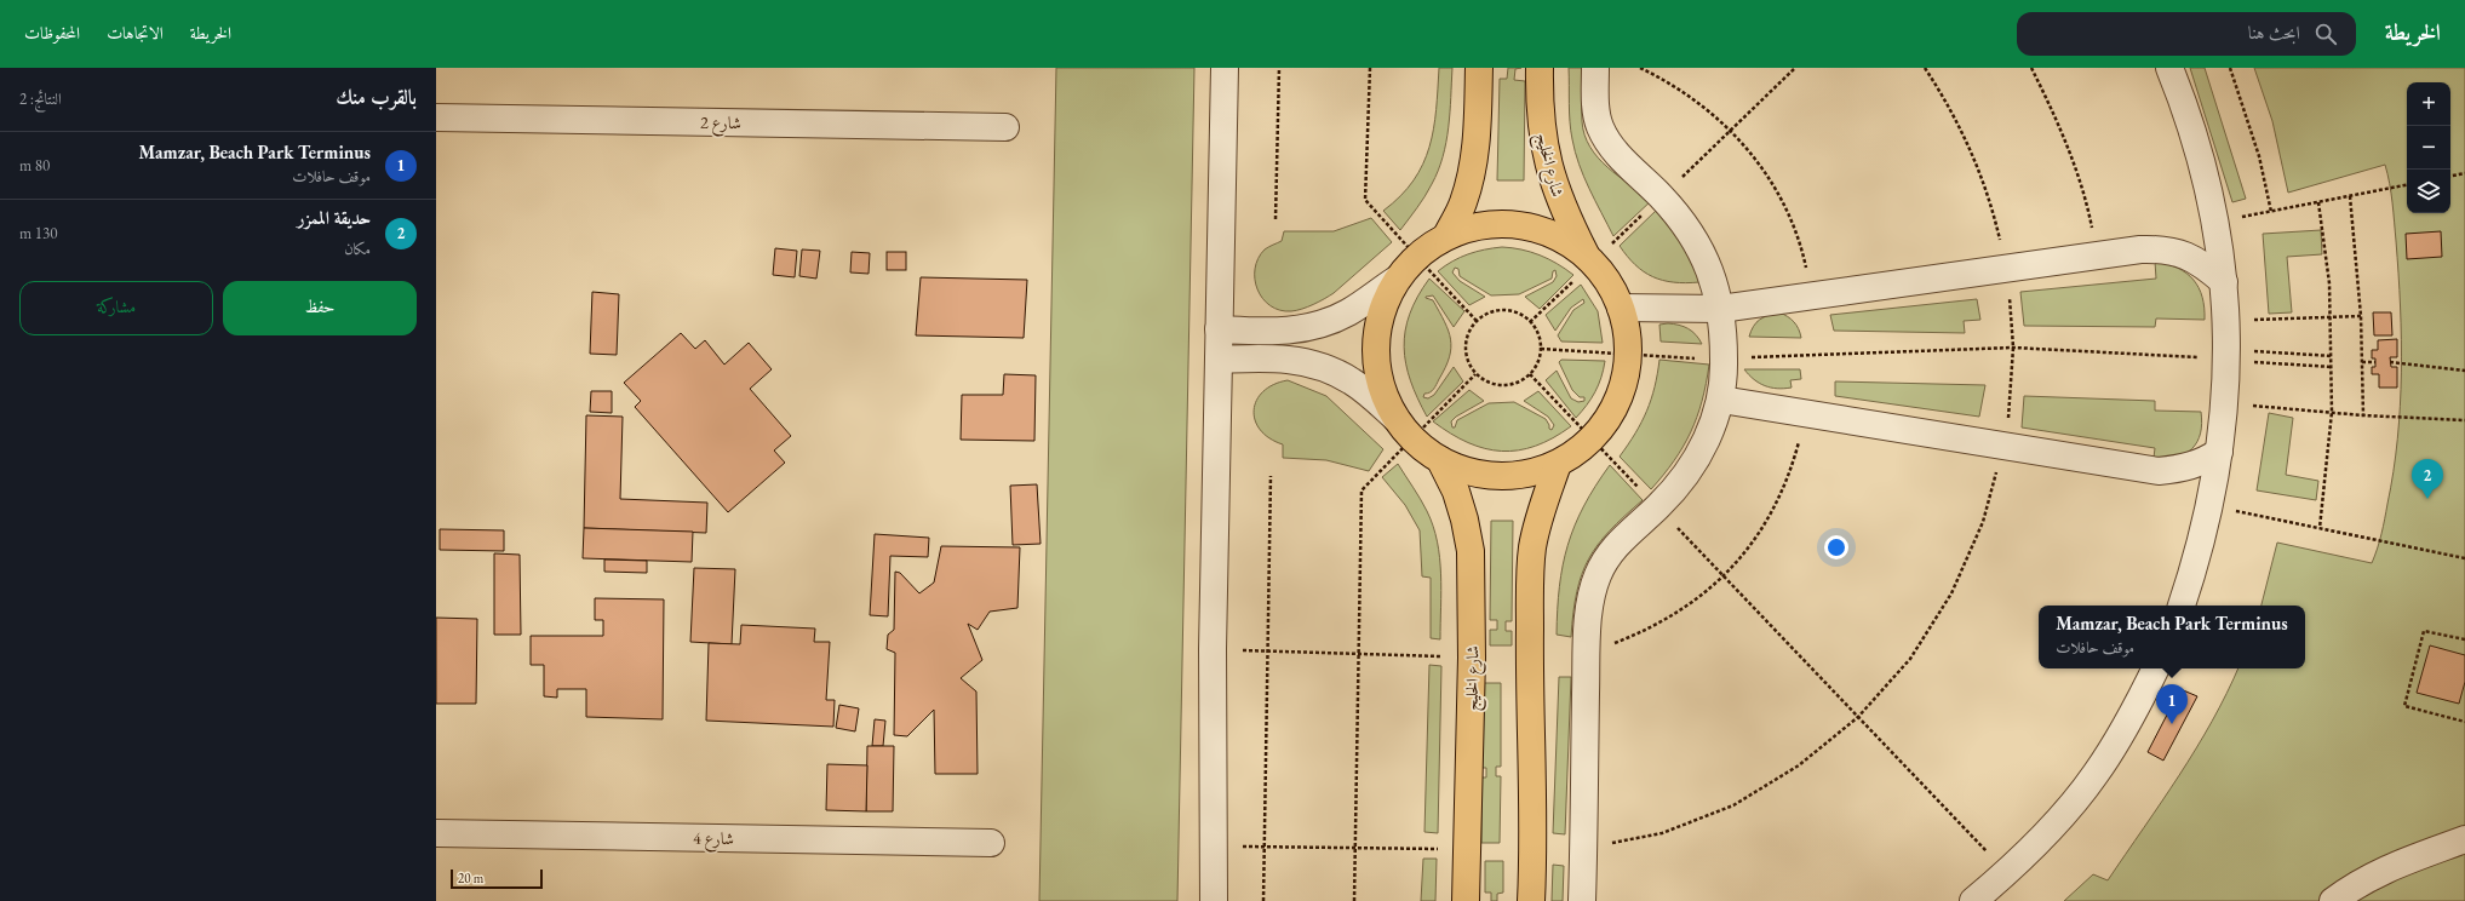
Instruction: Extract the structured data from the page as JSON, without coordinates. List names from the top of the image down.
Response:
{
  "streets": {
    "main road": ["شارع الخليج"],
    "street": ["شارع 2", "شارع 4"]
  },
  "scale_bar": "20 m",
  "page": {
    "header": "الخريطة",
    "search": "ابحث هنا",
    "nav": ["الخريطة", "الاتجاهات", "المحفوظات"],
    "heading": ["بالقرب منك", "النتائج: 2"],
    "map_buttons": ["+", "−"],
    "list": [
      {
        "mark": "1",
        "name": "Mamzar, Beach Park Terminus",
        "note": "موقف حافلات",
        "value": "80 m"
      },
      {
        "mark": "2",
        "name": "حديقة الممزر",
        "note": "مكان",
        "value": "130 m"
      }
    ],
    "buttons": ["حفظ", "مشاركة"],
    "pins": ["2", "1"],
    "popup": ["Mamzar, Beach Park Terminus", "موقف حافلات"],
    "scale": "20 m"
  }
}
